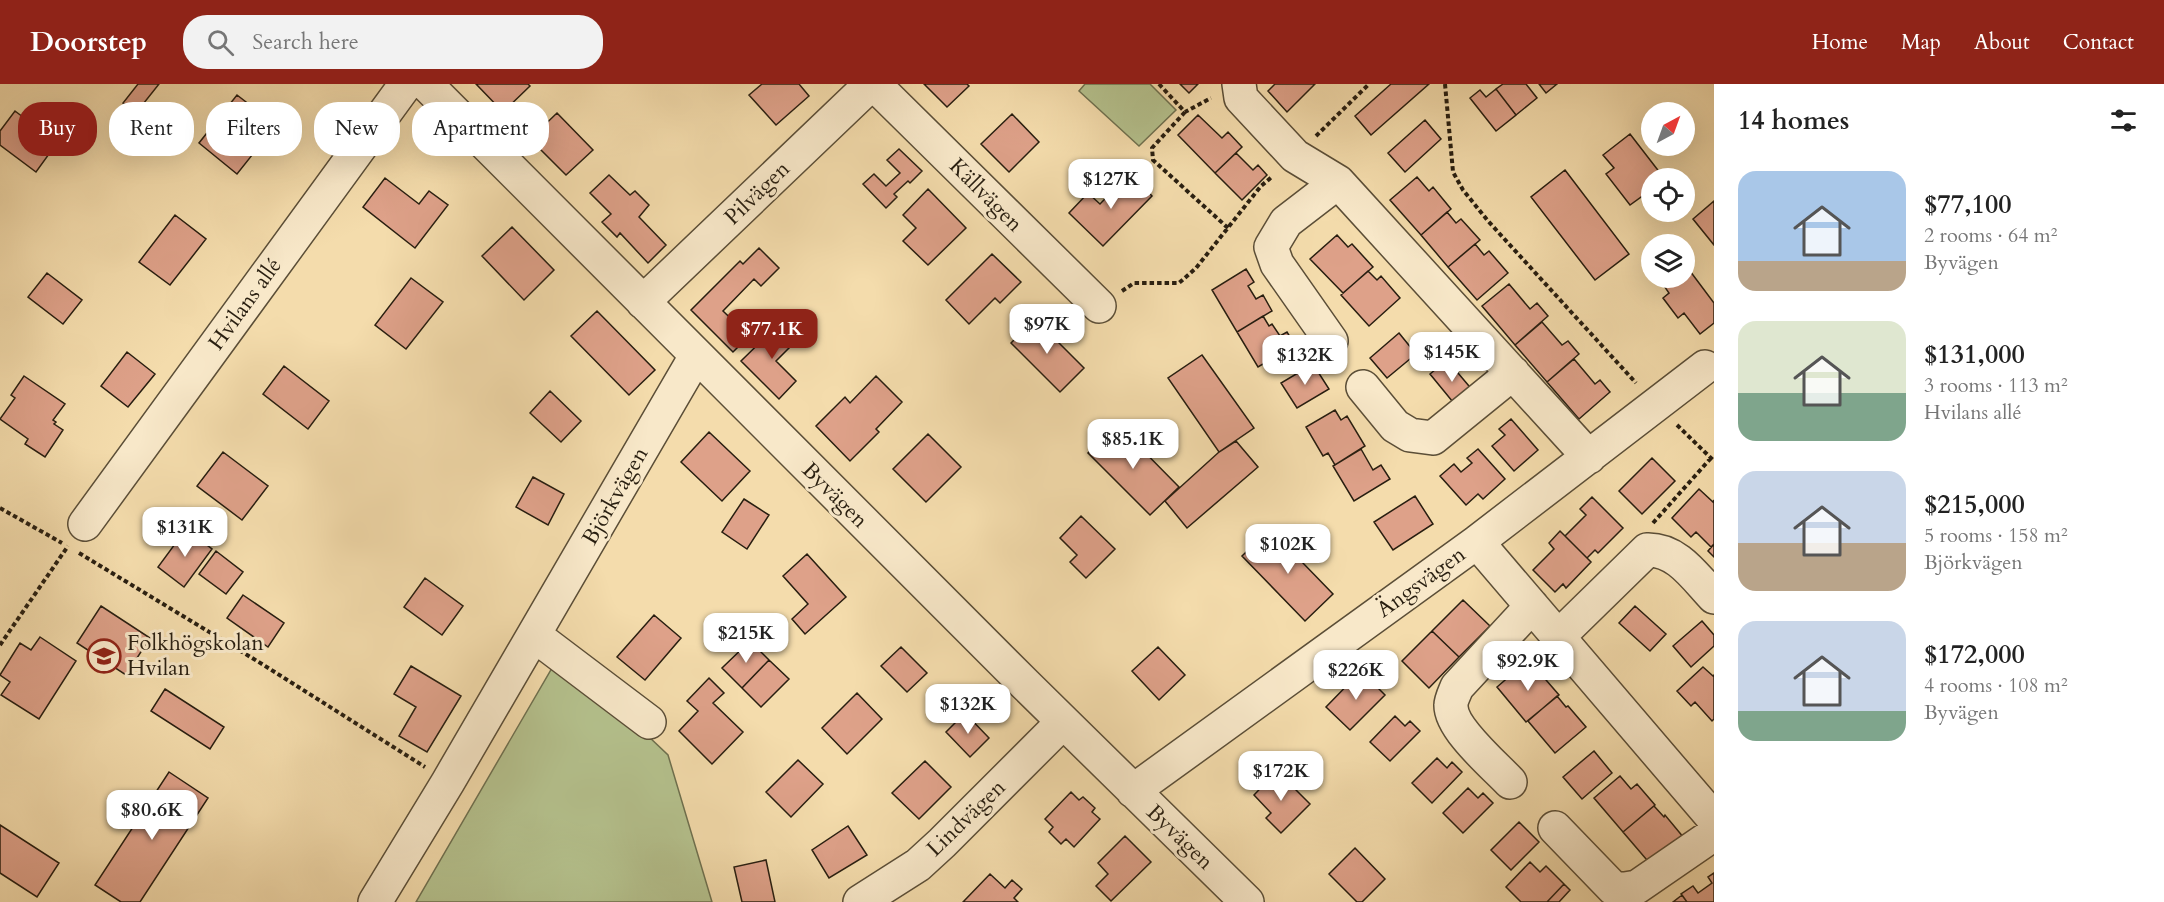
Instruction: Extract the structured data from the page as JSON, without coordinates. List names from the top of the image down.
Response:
{
  "streets": {
    "street": [
      "Pilvägen",
      "Källvägen",
      "Hvilans allé",
      "Byvägen",
      "Björkvägen",
      "Ängsvägen",
      "Lindvägen"
    ]
  },
  "crossings": [
    ["Pilvägen", "Källvägen"],
    ["Pilvägen", "Byvägen"],
    ["Byvägen", "Björkvägen"],
    ["Byvägen", "Ängsvägen"],
    ["Byvägen", "Lindvägen"]
  ],
  "places": {
    "school or university": ["Folkhögskolan Hvilan"]
  },
  "north": "top right",
  "page": {
    "header": "Doorstep",
    "search": "Search here",
    "nav": [
      "Home",
      "Map",
      "About",
      "Contact"
    ],
    "heading": "14 homes",
    "chip": [
      "Buy",
      "Rent",
      "Filters",
      "New",
      "Apartment"
    ],
    "list": [
      {
        "name": "$77,100",
        "note": "2 rooms · 64 m² · Byvägen"
      },
      {
        "name": "$131,000",
        "note": "3 rooms · 113 m² · Hvilans allé"
      },
      {
        "name": "$215,000",
        "note": "5 rooms · 158 m² · Björkvägen"
      },
      {
        "name": "$172,000",
        "note": "4 rooms · 108 m² · Byvägen"
      }
    ],
    "price": [
      "$127K",
      "$97K",
      "$77.1K",
      "$145K",
      "$132K",
      "$85.1K",
      "$131K",
      "$102K",
      "$215K",
      "$92.9K",
      "$226K",
      "$132K",
      "$172K",
      "$80.6K"
    ]
  }
}
